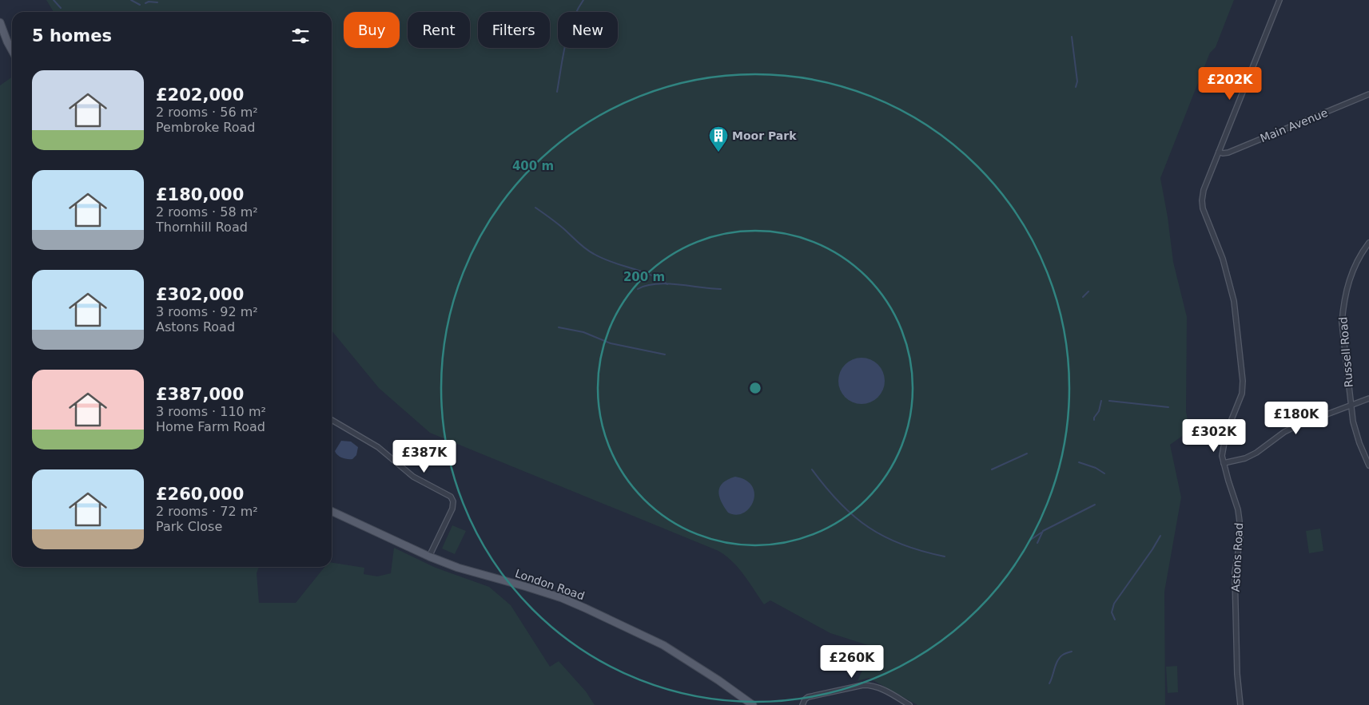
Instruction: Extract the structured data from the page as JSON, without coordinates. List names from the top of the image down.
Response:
{
  "streets": {
    "main road": ["London Road"],
    "street": ["Main Avenue", "Russell Road", "Astons Road"]
  },
  "crossings": [
    ["Main Avenue", "Astons Road"]
  ],
  "places": {
    "building": ["Moor Park"]
  },
  "page": {
    "chip": [
      "Buy",
      "Rent",
      "Filters",
      "New"
    ],
    "heading": "5 homes",
    "list": [
      {
        "name": "£202,000",
        "note": "2 rooms · 56 m² · Pembroke Road"
      },
      {
        "name": "£180,000",
        "note": "2 rooms · 58 m² · Thornhill Road"
      },
      {
        "name": "£302,000",
        "note": "3 rooms · 92 m² · Astons Road"
      },
      {
        "name": "£387,000",
        "note": "3 rooms · 110 m² · Home Farm Road"
      },
      {
        "name": "£260,000",
        "note": "2 rooms · 72 m² · Park Close"
      }
    ],
    "price": [
      "£202K",
      "£180K",
      "£302K",
      "£387K",
      "£260K"
    ]
  },
  "rings": ["400 m", "200 m"]
}
